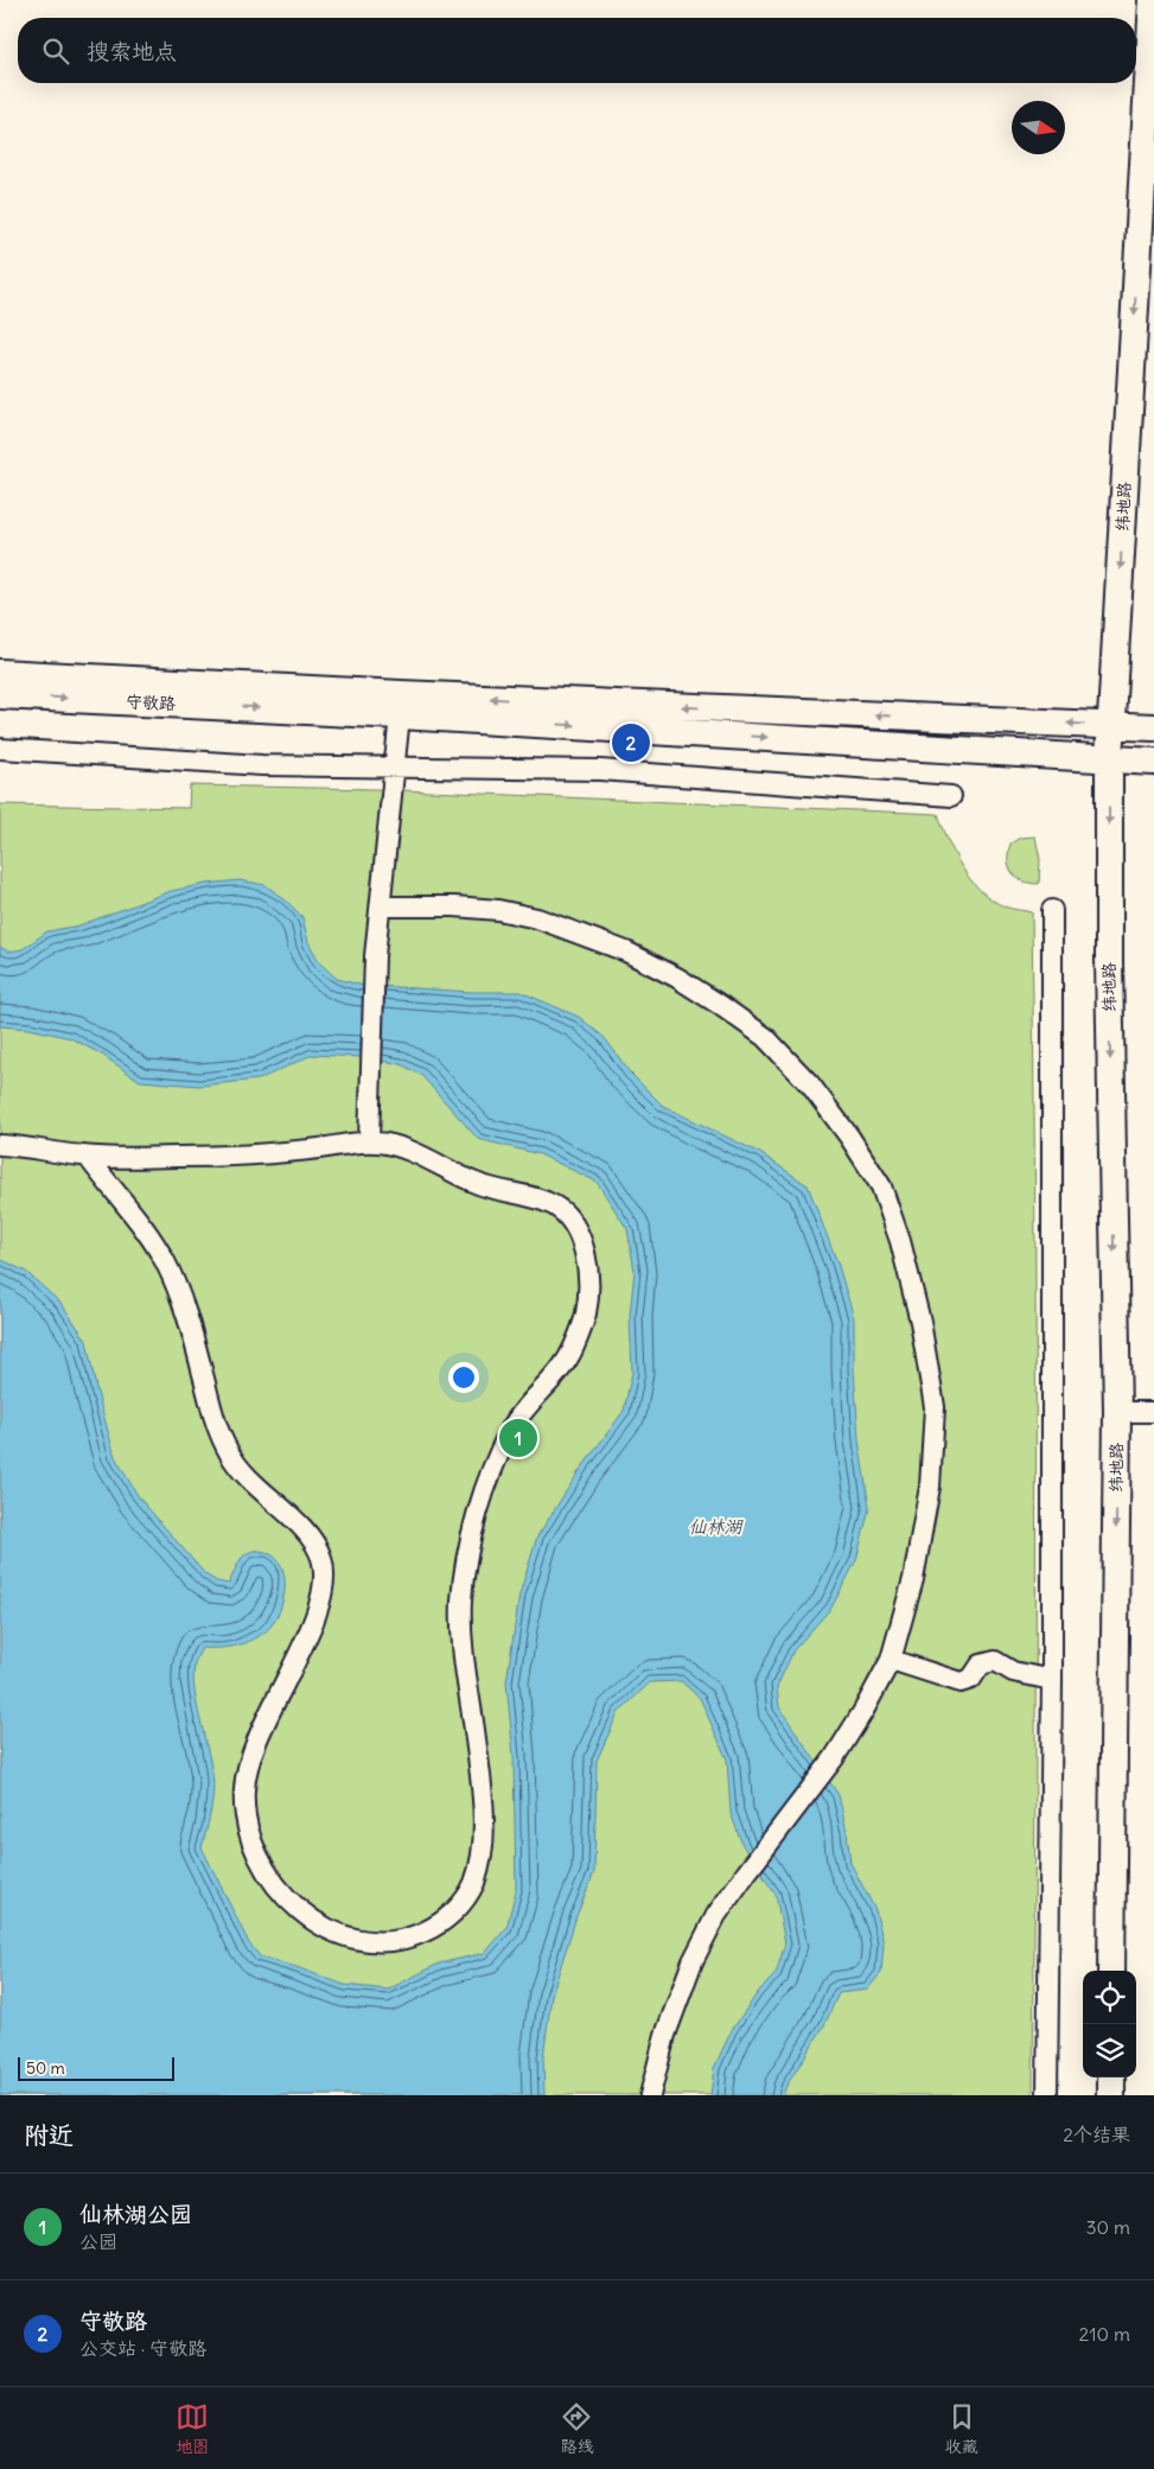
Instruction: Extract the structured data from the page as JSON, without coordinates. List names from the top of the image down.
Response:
{
  "streets": {
    "main road": ["纬地路", "守敬路"]
  },
  "crossings": [
    ["纬地路", "守敬路"]
  ],
  "one_way": ["纬地路"],
  "water": ["仙林湖"],
  "scale_bar": "50 m",
  "north": "right",
  "page": {
    "search": "搜索地点",
    "pins": ["2", "1"],
    "scale": "50 m",
    "heading": ["附近", "2个结果"],
    "list": [
      {
        "mark": "1",
        "name": "仙林湖公园",
        "note": "公园",
        "value": "30 m"
      },
      {
        "mark": "2",
        "name": "守敬路",
        "note": "公交站 · 守敬路",
        "value": "210 m"
      }
    ],
    "nav": ["地图", "路线", "收藏"]
  }
}
